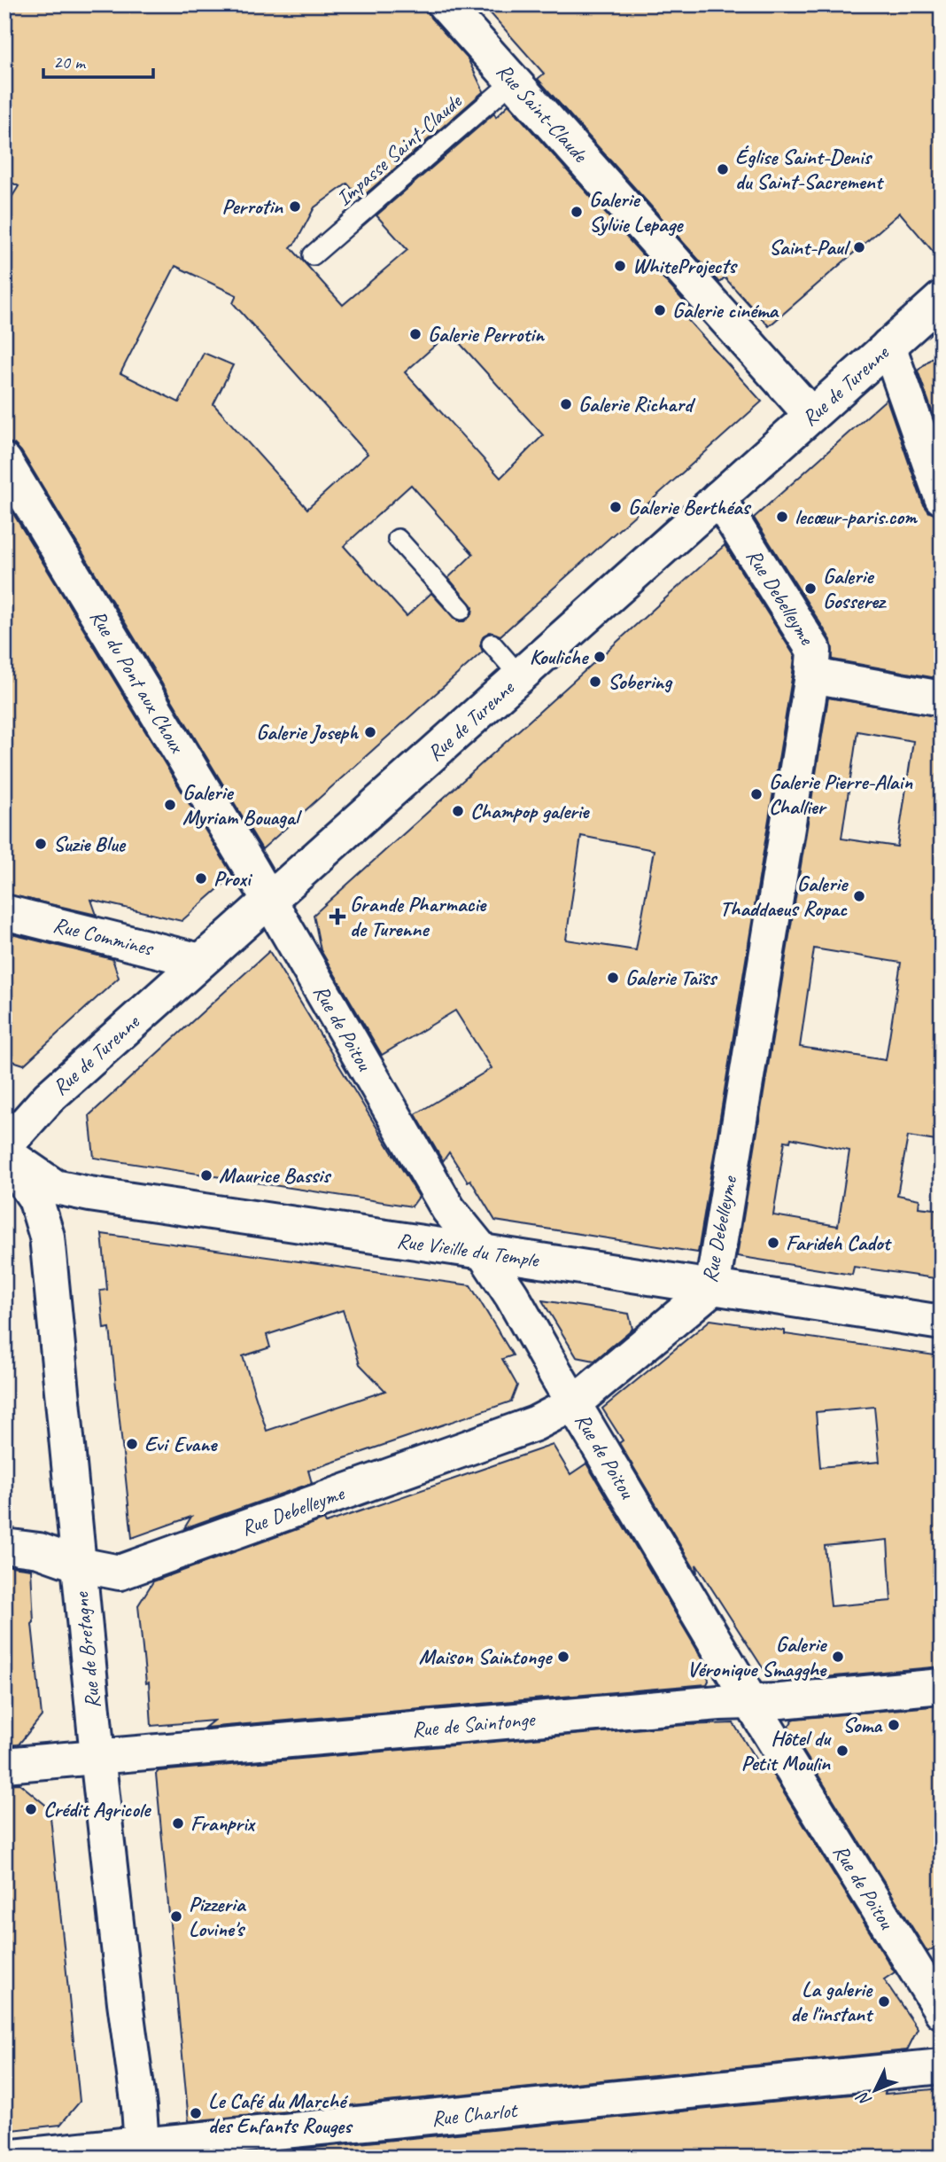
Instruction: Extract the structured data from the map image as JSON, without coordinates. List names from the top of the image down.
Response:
{
  "streets": {
    "street": [
      "Rue Saint-Claude",
      "Rue de Turenne",
      "Rue Debelleyme",
      "Rue du Pont aux Choux",
      "Rue Commines",
      "Rue de Poitou",
      "Rue Vieille du Temple",
      "Rue de Bretagne",
      "Rue de Saintonge",
      "Rue Charlot"
    ],
    "lane": ["Impasse Saint-Claude"]
  },
  "crossings": [
    ["Rue Saint-Claude", "Impasse Saint-Claude"],
    ["Rue Saint-Claude", "Rue de Turenne"],
    ["Rue de Turenne", "Rue Debelleyme"],
    ["Rue de Turenne", "Rue du Pont aux Choux"],
    ["Rue de Turenne", "Rue Commines"],
    ["Rue de Turenne", "Rue de Poitou"],
    ["Rue de Turenne", "Rue Vieille du Temple"],
    ["Rue de Turenne", "Rue de Bretagne"],
    ["Rue Debelleyme", "Rue de Poitou"],
    ["Rue Debelleyme", "Rue Vieille du Temple"],
    ["Rue Debelleyme", "Rue de Bretagne"],
    ["Rue du Pont aux Choux", "Rue de Poitou"],
    ["Rue de Poitou", "Rue Vieille du Temple"],
    ["Rue de Poitou", "Rue de Saintonge"],
    ["Rue Vieille du Temple", "Rue de Bretagne"],
    ["Rue de Bretagne", "Rue de Saintonge"],
    ["Rue de Bretagne", "Rue Charlot"]
  ],
  "places": {
    "other": [
      "Église Saint-Denis du Saint-Sacrement",
      "Perrotin",
      "Galerie Sylvie Lepage",
      "Saint-Paul",
      "WhiteProjects",
      "Galerie cinéma",
      "Galerie Perrotin",
      "Galerie Richard",
      "Galerie Berthéas",
      "lecœur-paris.com",
      "Galerie Gosserez",
      "Kouliche",
      "Sobering",
      "Galerie Joseph",
      "Galerie Pierre-Alain Challier",
      "Galerie Myriam Bouagal",
      "Champop galerie",
      "Suzie Blue",
      "Proxi",
      "Galerie Thaddaeus Ropac",
      "Galerie Taïss",
      "Maurice Bassis",
      "Farideh Cadot",
      "Evi Evane",
      "Maison Saintonge",
      "Galerie Véronique Smagghe",
      "Soma",
      "Hôtel du Petit Moulin",
      "Crédit Agricole",
      "Franprix",
      "Pizzeria Lovine's",
      "La galerie de l'instant",
      "Le Café du Marché des Enfants Rouges"
    ],
    "health": ["Grande Pharmacie de Turenne"]
  },
  "scale_bar": "20 m",
  "north": "bottom left"
}
